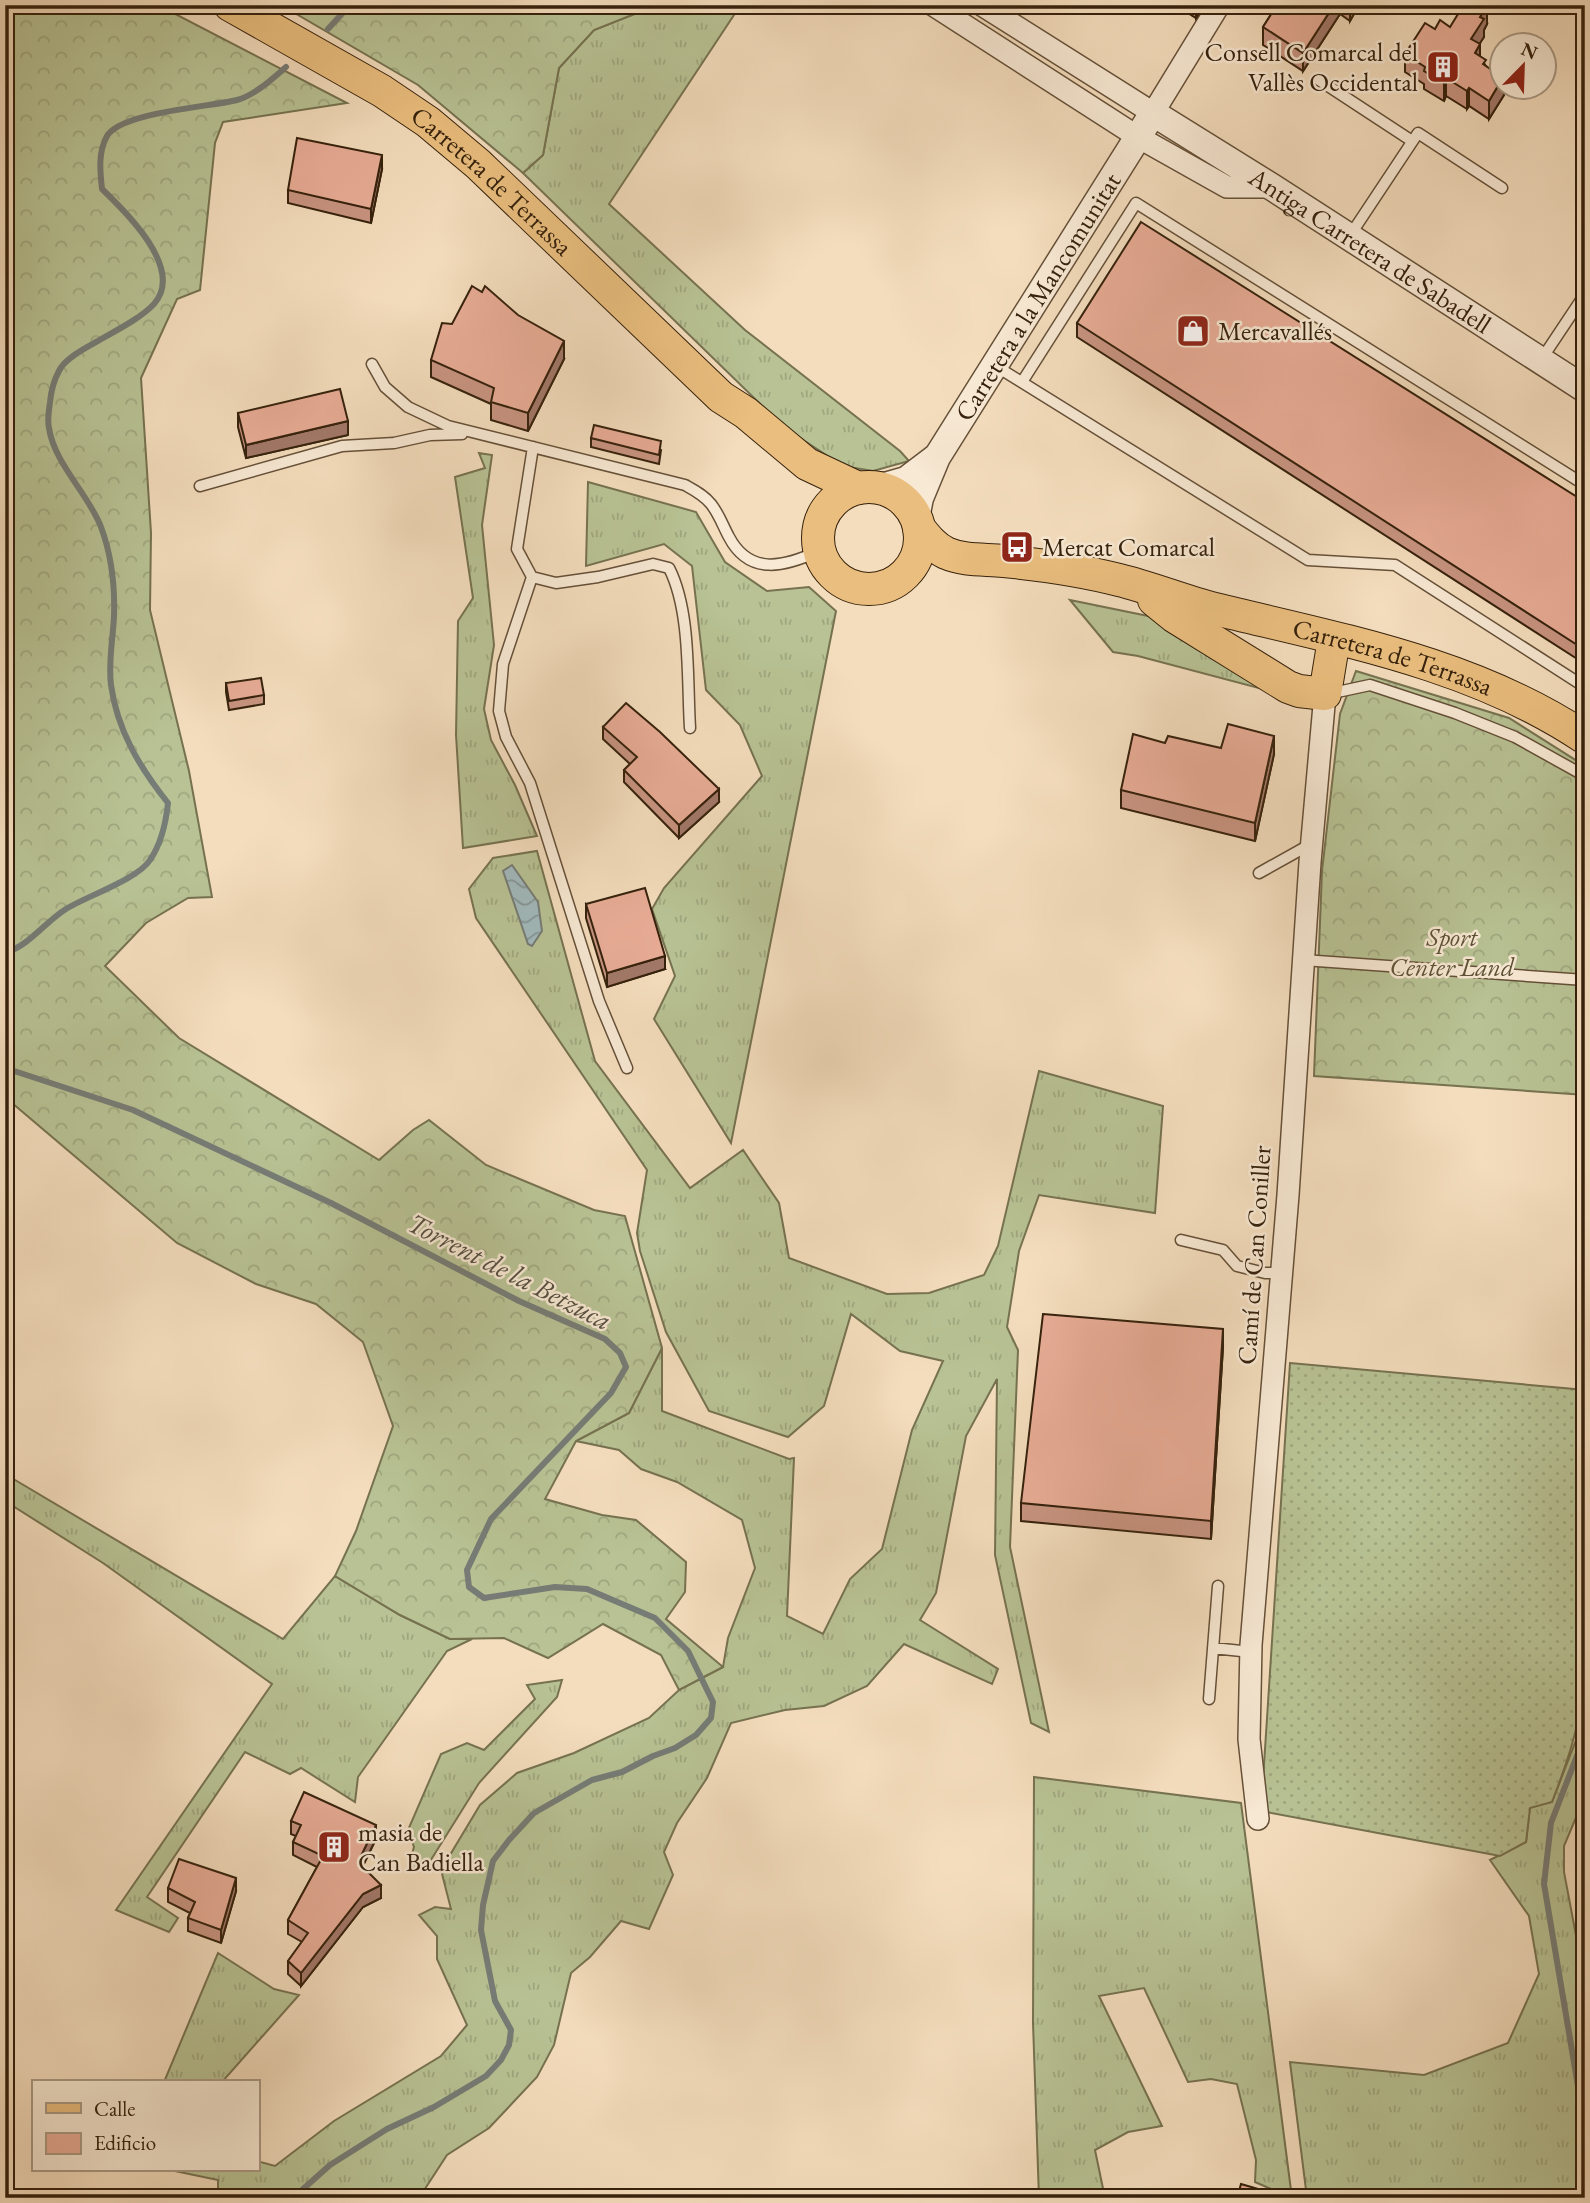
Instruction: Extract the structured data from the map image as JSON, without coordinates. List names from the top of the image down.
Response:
{
  "streets": {
    "main road": ["Carretera de Terrassa"],
    "street": ["Antiga Carretera de Sabadell", "Carretera a la Mancomunitat", "Camí de Can Coniller"]
  },
  "crossings": [
    ["Carretera de Terrassa", "Carretera a la Mancomunitat"],
    ["Antiga Carretera de Sabadell", "Carretera a la Mancomunitat"]
  ],
  "water": ["Torrent de la Betzuca"],
  "parks": ["Sport Center Land"],
  "places": {
    "building": ["Consell Comarcal del Vallès Occidental", "masia de Can Badiella"],
    "shop": ["Mercavallés"],
    "bus stop": ["Mercat Comarcal"]
  },
  "legend": ["Calle", "Edificio"],
  "north": "top right"
}
